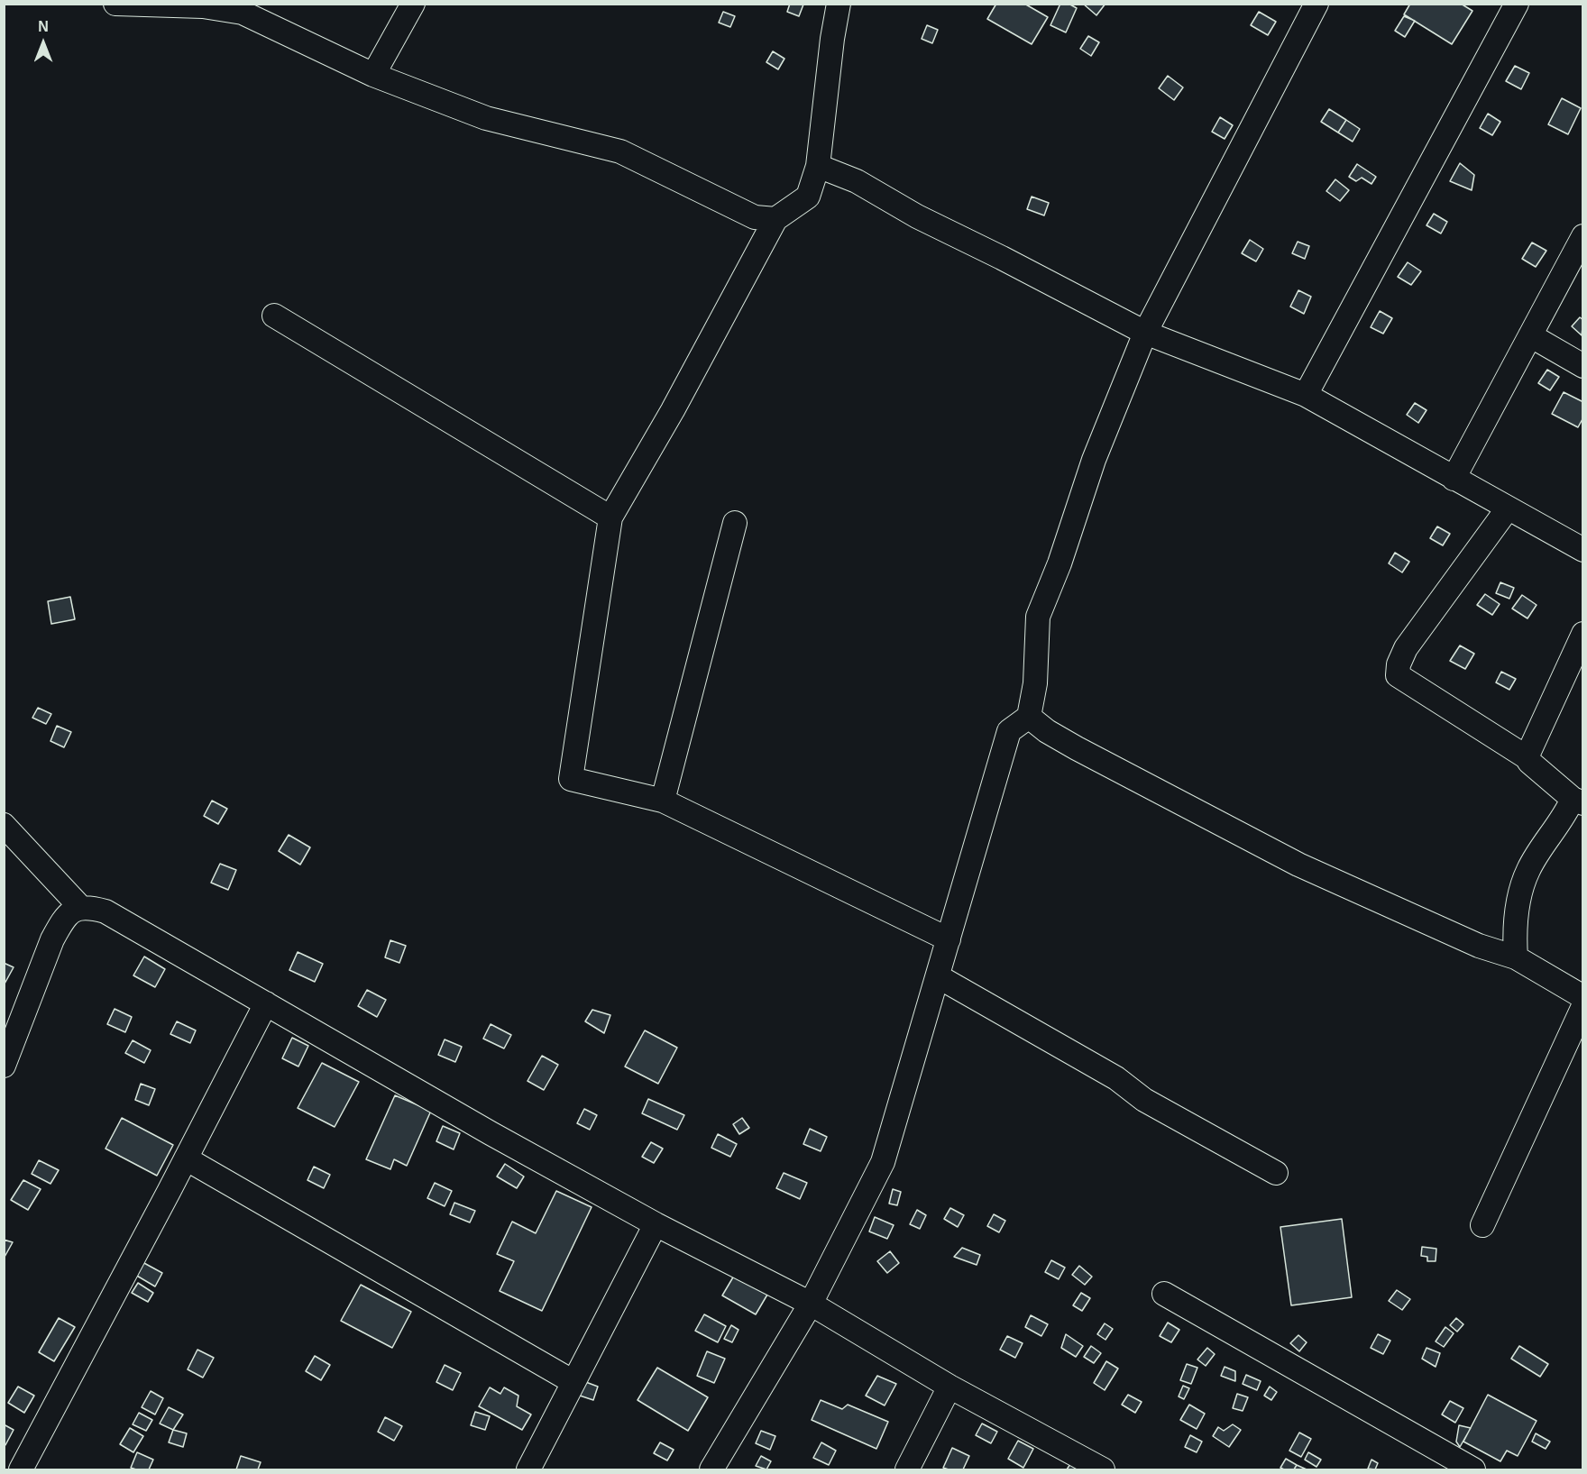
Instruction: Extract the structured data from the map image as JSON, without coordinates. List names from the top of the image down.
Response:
{
  "north": "top"
}
